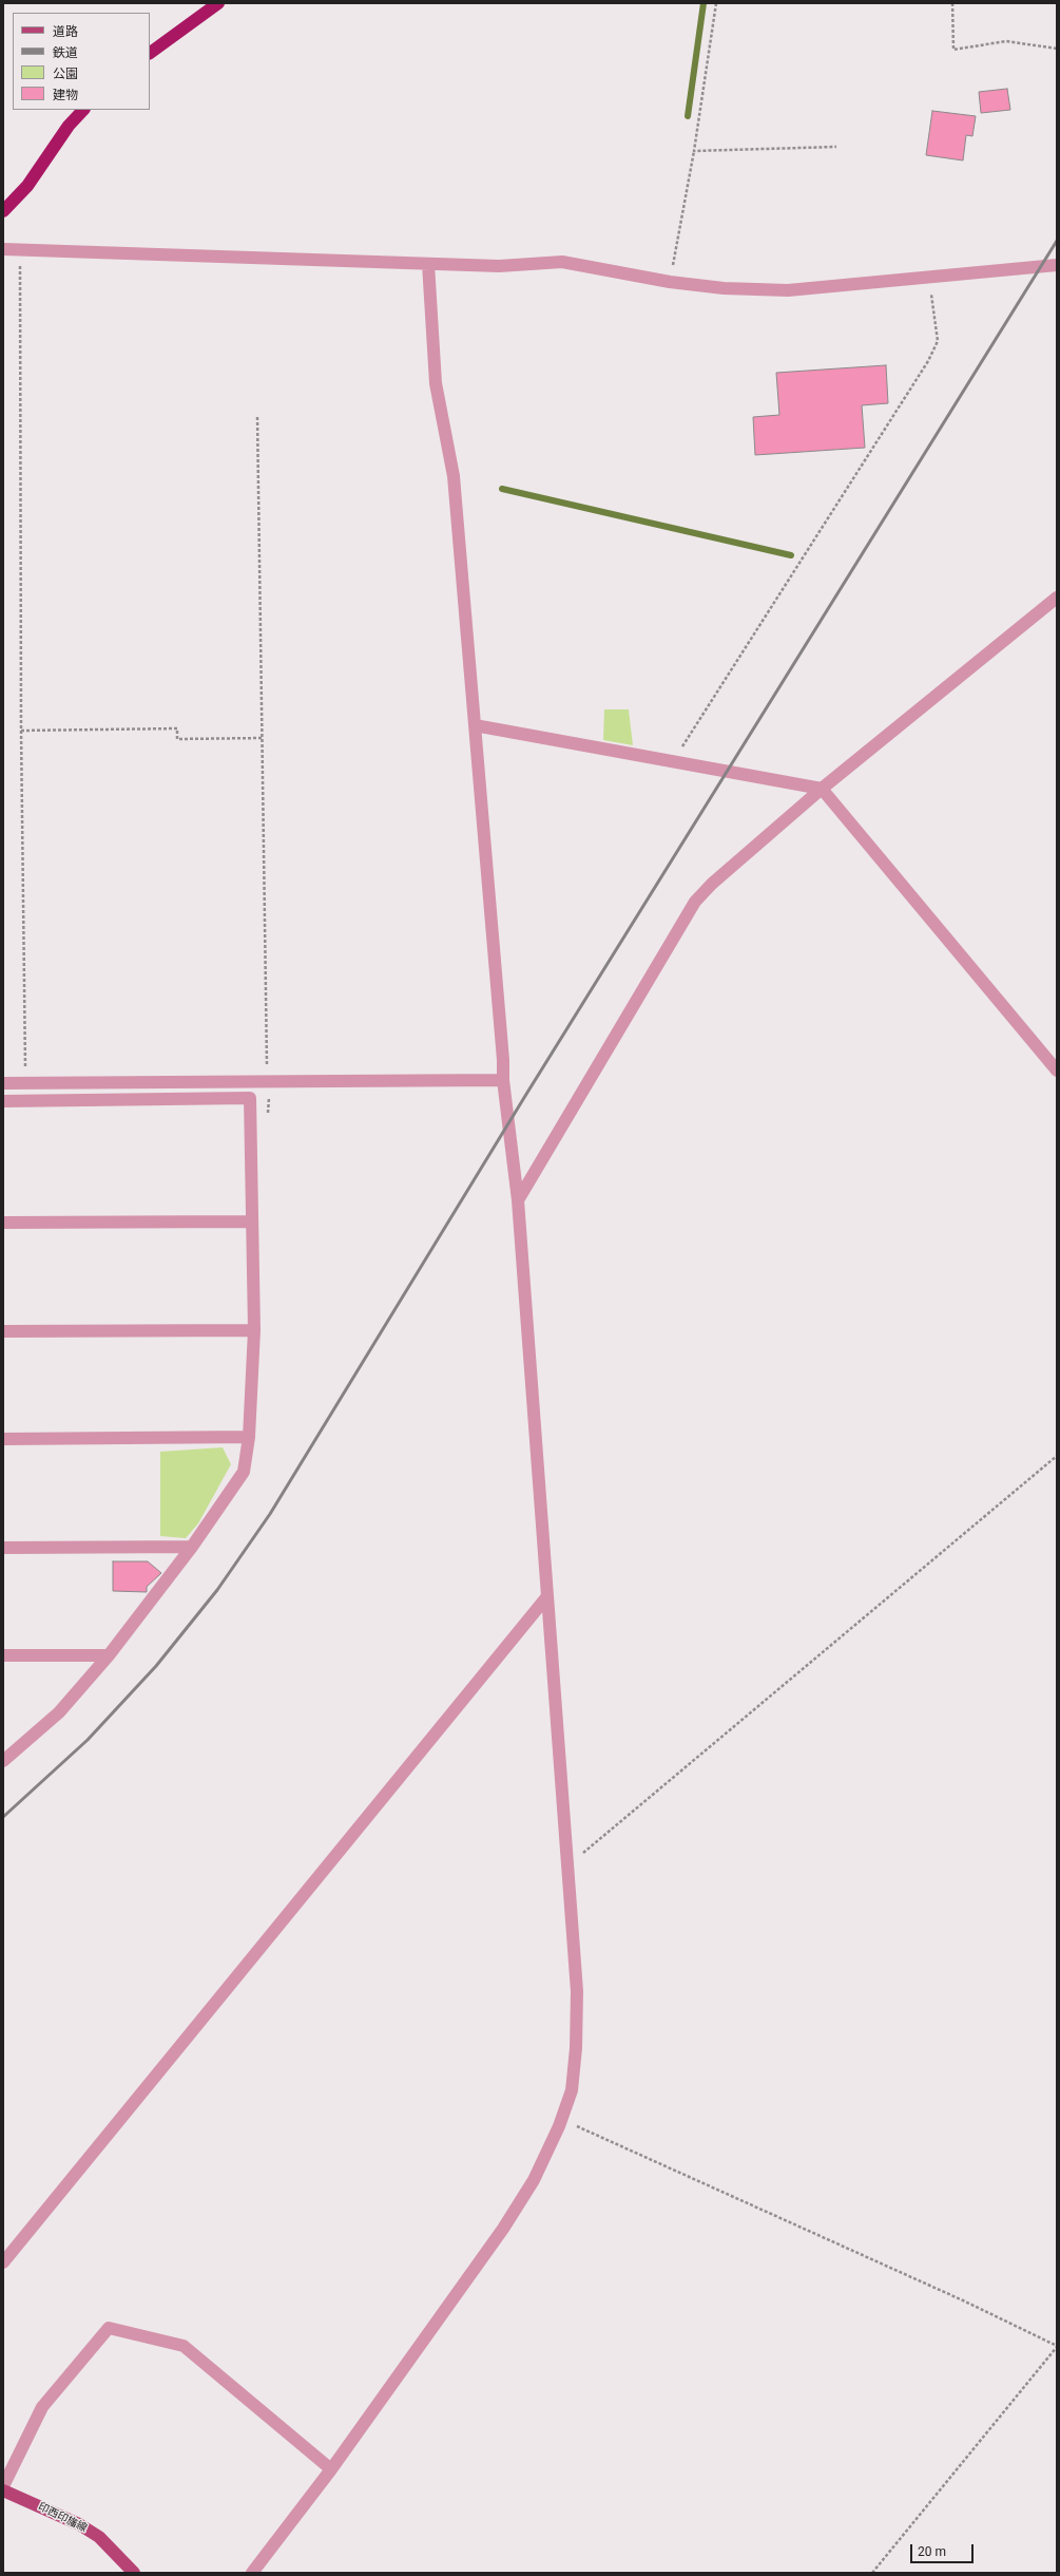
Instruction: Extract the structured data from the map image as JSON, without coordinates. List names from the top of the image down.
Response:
{
  "streets": {
    "main road": ["印西印旛線"]
  },
  "legend": [
    "道路",
    "鉄道",
    "公園",
    "建物"
  ],
  "scale_bar": "20 m"
}
